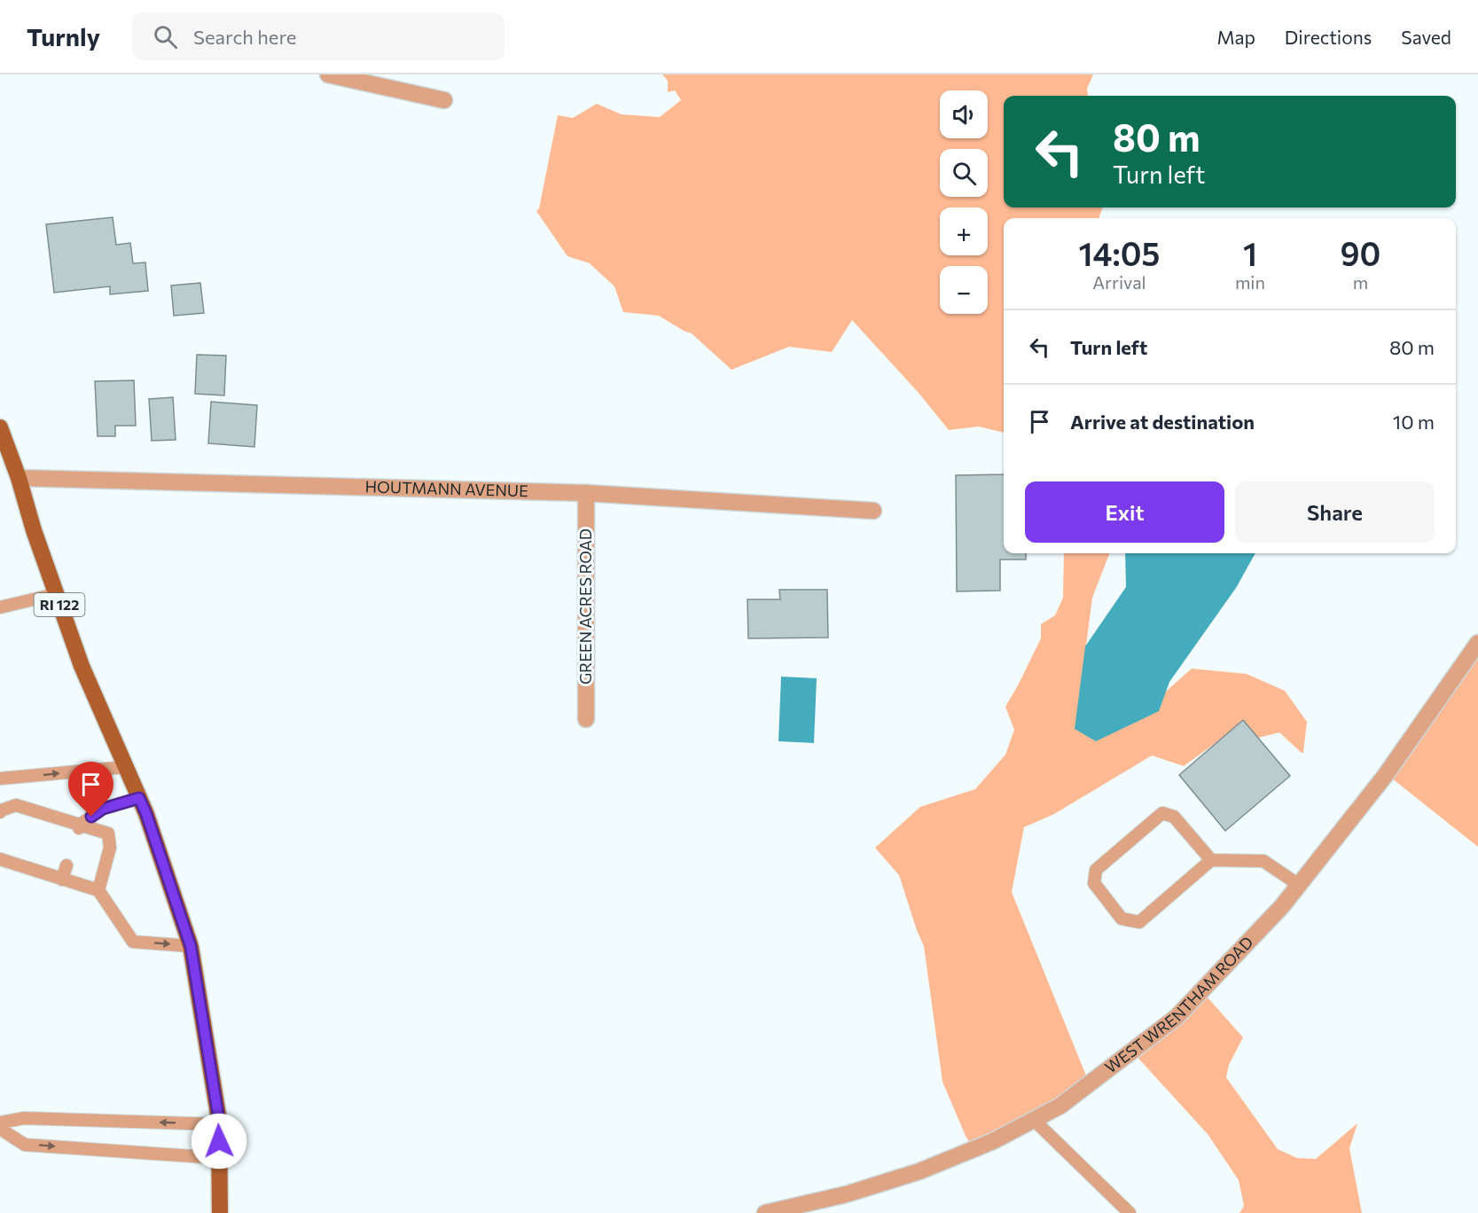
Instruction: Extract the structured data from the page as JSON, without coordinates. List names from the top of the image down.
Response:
{
  "streets": {
    "main road": ["RI 122"],
    "street": ["HOUTMANN AVENUE", "GREEN ACRES ROAD", "WEST WRENTHAM ROAD"]
  },
  "crossings": [
    ["HOUTMANN AVENUE", "RI 122"],
    ["HOUTMANN AVENUE", "GREEN ACRES ROAD"]
  ],
  "page": {
    "header": "Turnly",
    "search": "Search here",
    "nav": ["Map", "Directions", "Saved"],
    "map_buttons": ["+", "−"],
    "turn": ["80 m", "Turn left"],
    "eta": [
      "14:05",
      "Arrival",
      "1",
      "min",
      "90",
      "m"
    ],
    "list": [
      {
        "name": "Turn left",
        "value": "80 m"
      },
      {
        "name": "Arrive at destination",
        "value": "10 m"
      }
    ],
    "buttons": ["Exit", "Share"]
  }
}
